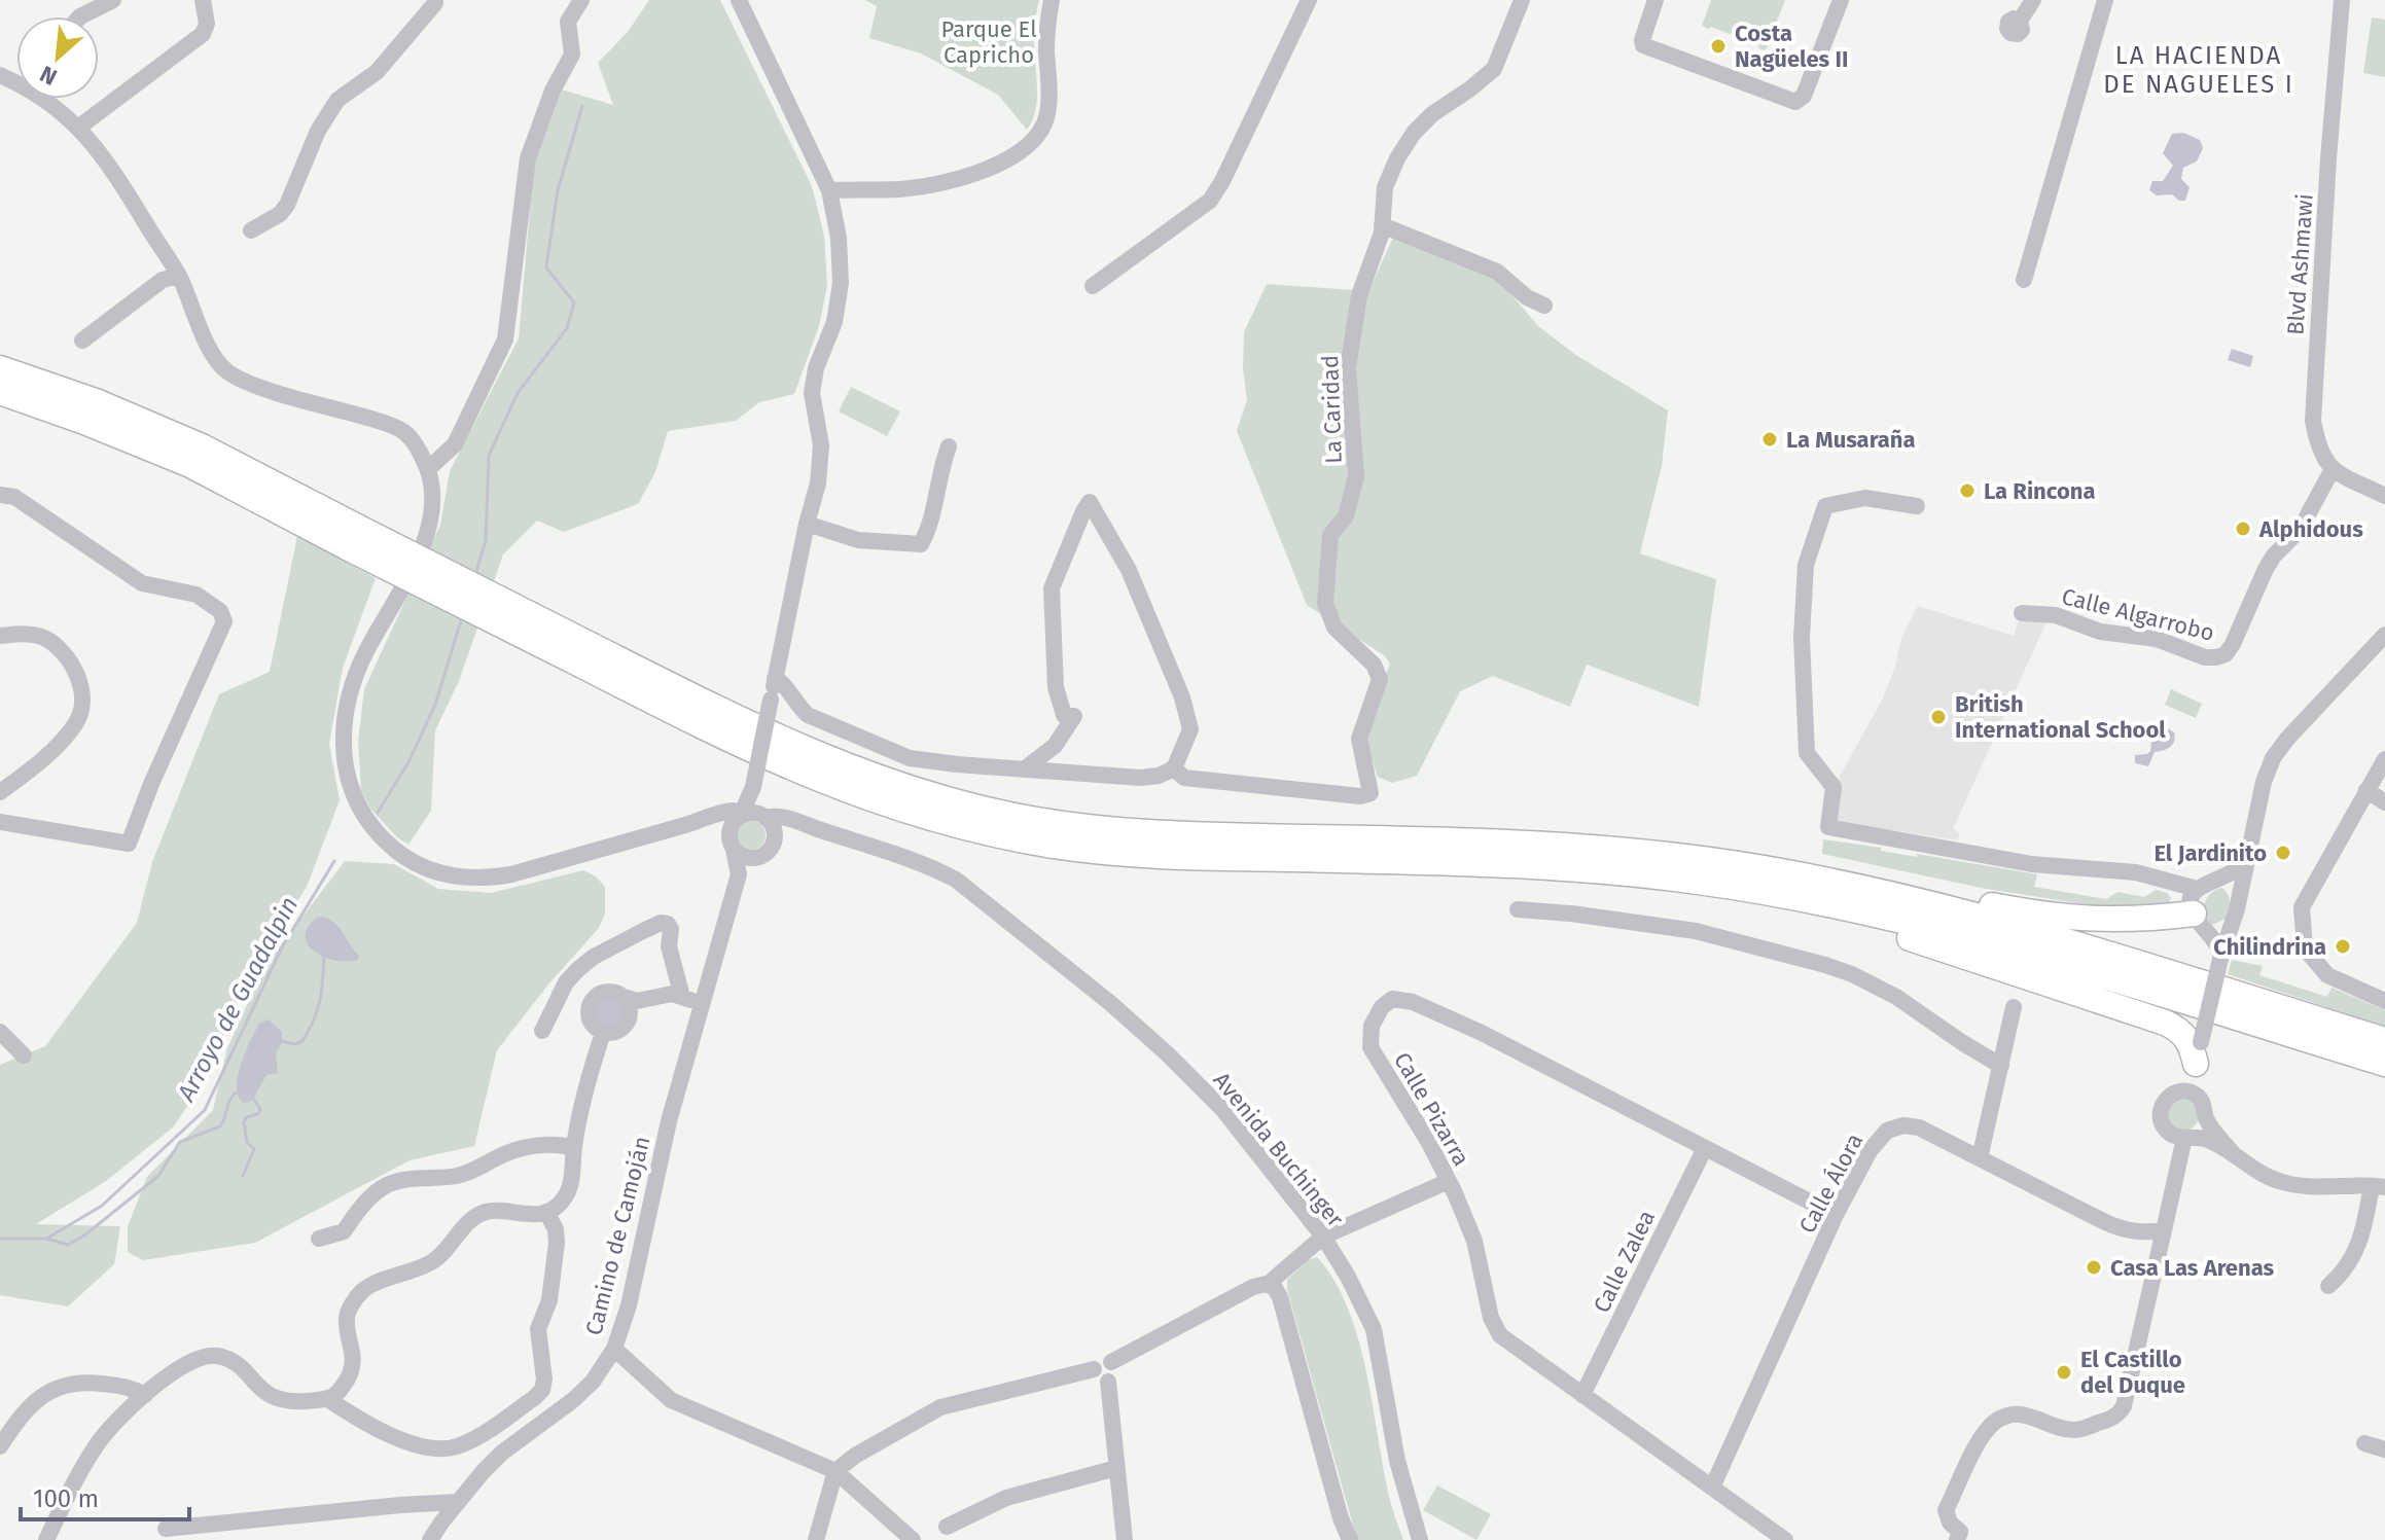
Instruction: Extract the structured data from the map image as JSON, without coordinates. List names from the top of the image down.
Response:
{
  "streets": {
    "street": [
      "Blvd Ashmawi",
      "La Caridad",
      "Calle Algarrobo",
      "Calle Pizarra",
      "Avenida Buchinger",
      "Calle Álora",
      "Camino de Camoján",
      "Calle Zalea"
    ]
  },
  "crossings": [
    ["Blvd Ashmawi", "Calle Algarrobo"],
    ["Calle Pizarra", "Calle Álora"],
    ["Calle Pizarra", "Calle Zalea"],
    ["Avenida Buchinger", "Camino de Camoján"]
  ],
  "districts": ["LA HACIENDA DE NAGUELES I"],
  "water": ["Arroyo de Guadalpin"],
  "parks": ["Parque El Capricho"],
  "places": [
    "Costa Nagüeles II",
    "La Musaraña",
    "La Rincona",
    "Alphidous",
    "British International School",
    "El Jardinito",
    "Chilindrina",
    "Casa Las Arenas",
    "El Castillo del Duque"
  ],
  "scale_bar": "100 m",
  "north": "bottom left"
}
